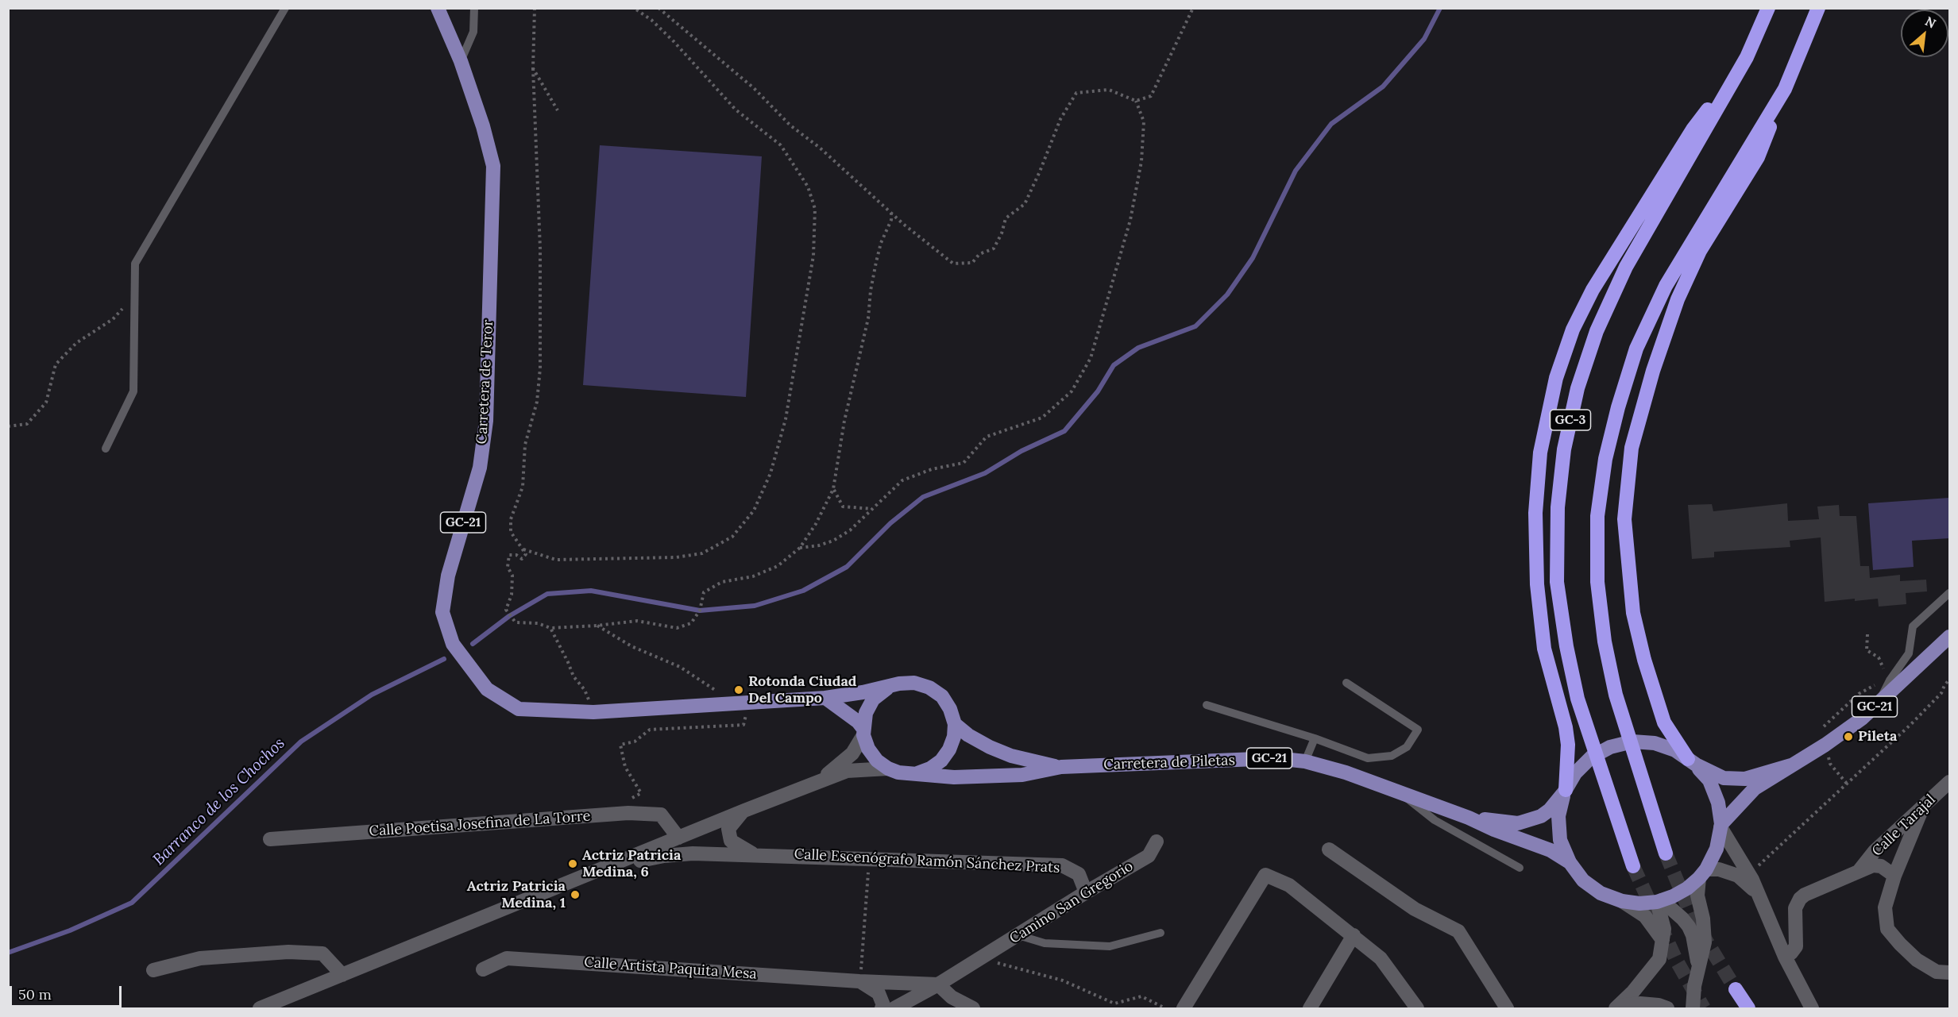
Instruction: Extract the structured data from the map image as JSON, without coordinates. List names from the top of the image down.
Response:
{
  "streets": {
    "highway": ["GC-3"],
    "main road": ["Carretera de Teror", "GC-21", "Carretera de Piletas"],
    "street": [
      "Calle Poetisa Josefina de La Torre",
      "Calle Tarajal",
      "Calle Escenógrafo Ramón Sánchez Prats",
      "Camino San Gregorio",
      "Calle Artista Paquita Mesa"
    ]
  },
  "crossings": [
    ["Carretera de Teror", "GC-21"],
    ["GC-21", "Carretera de Piletas"],
    ["Calle Escenógrafo Ramón Sánchez Prats", "Camino San Gregorio"],
    ["Camino San Gregorio", "Calle Artista Paquita Mesa"]
  ],
  "water": ["Barranco de los Chochos"],
  "places": [
    "Rotonda Ciudad Del Campo",
    "Pileta",
    "Actriz Patricia Medina, 6",
    "Actriz Patricia Medina, 1"
  ],
  "scale_bar": "50 m",
  "north": "top right"
}
